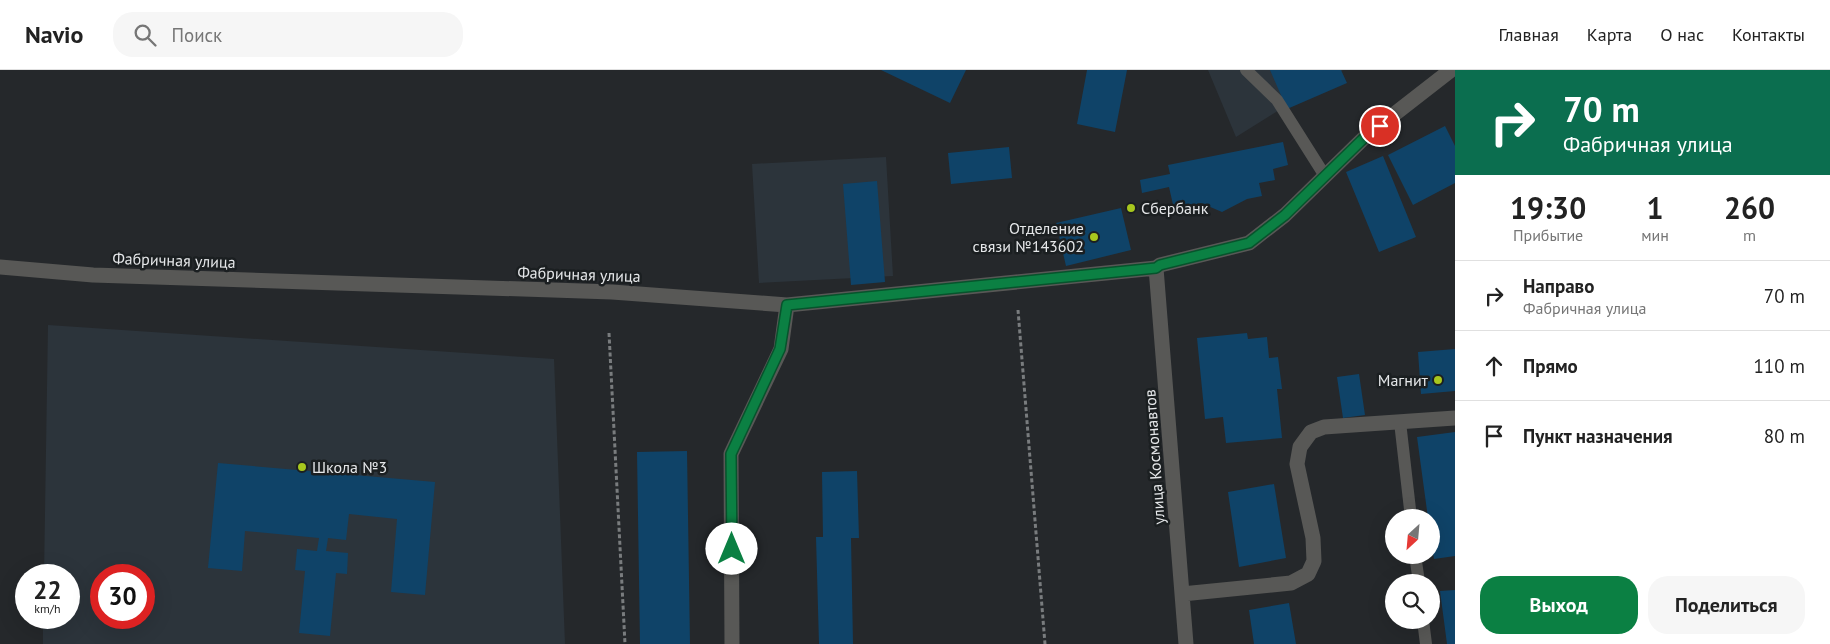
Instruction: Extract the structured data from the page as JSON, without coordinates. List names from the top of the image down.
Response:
{
  "streets": {
    "street": ["Фабричная улица", "улица Космонавтов"]
  },
  "crossings": [
    ["Фабричная улица", "улица Космонавтов"]
  ],
  "places": [
    "Сбербанк",
    "Отделение связи №143602",
    "Магнит",
    "Школа №3"
  ],
  "north": "bottom left",
  "page": {
    "header": "Navio",
    "search": "Поиск",
    "nav": [
      "Главная",
      "Карта",
      "О нас",
      "Контакты"
    ],
    "turn": ["70 m", "Фабричная улица"],
    "eta": [
      "19:30",
      "Прибытие",
      "1",
      "мин",
      "260",
      "m"
    ],
    "list": [
      {
        "name": "Направо",
        "note": "Фабричная улица",
        "value": "70 m"
      },
      {
        "name": "Прямо",
        "value": "110 m"
      },
      {
        "name": "Пункт назначения",
        "value": "80 m"
      }
    ],
    "speed": "22 km/h",
    "limit": "30",
    "buttons": ["Выход", "Поделиться"]
  }
}
